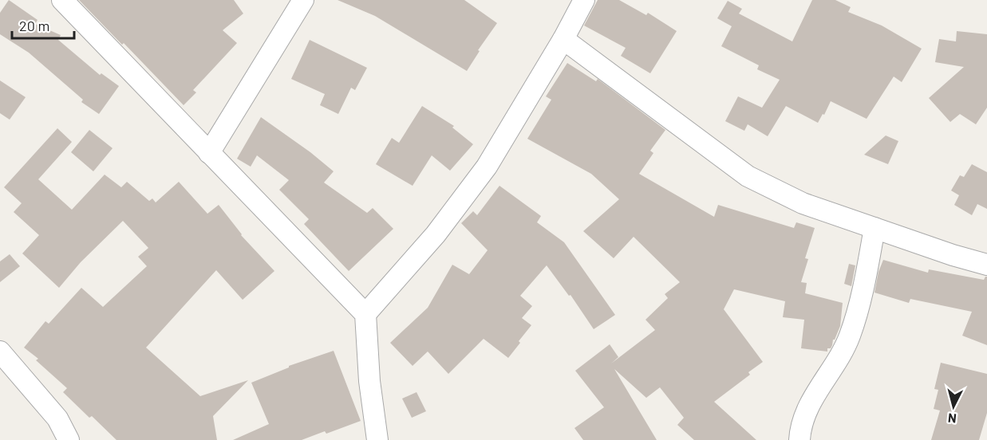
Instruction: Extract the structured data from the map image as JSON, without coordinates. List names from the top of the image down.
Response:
{
  "scale_bar": "20 m",
  "north": "bottom"
}
